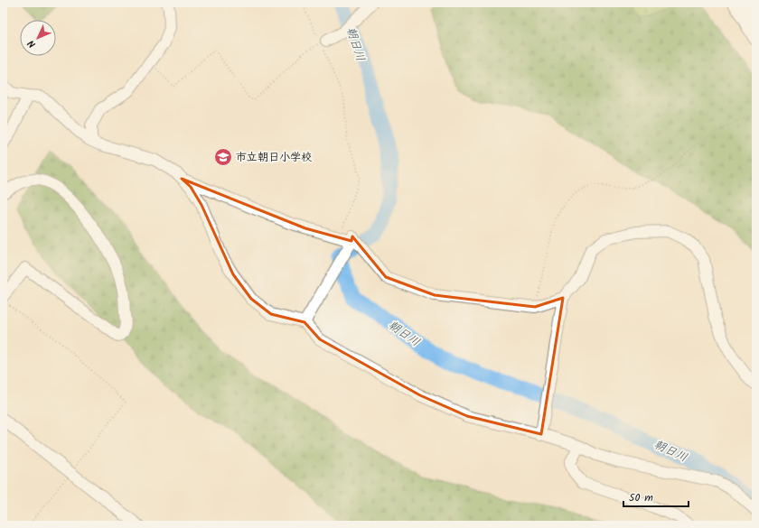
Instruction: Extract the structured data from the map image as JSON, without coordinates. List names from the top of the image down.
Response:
{
  "water": ["朝日川"],
  "places": {
    "school or university": ["市立朝日小学校"]
  },
  "scale_bar": "50 m",
  "north": "bottom left"
}
